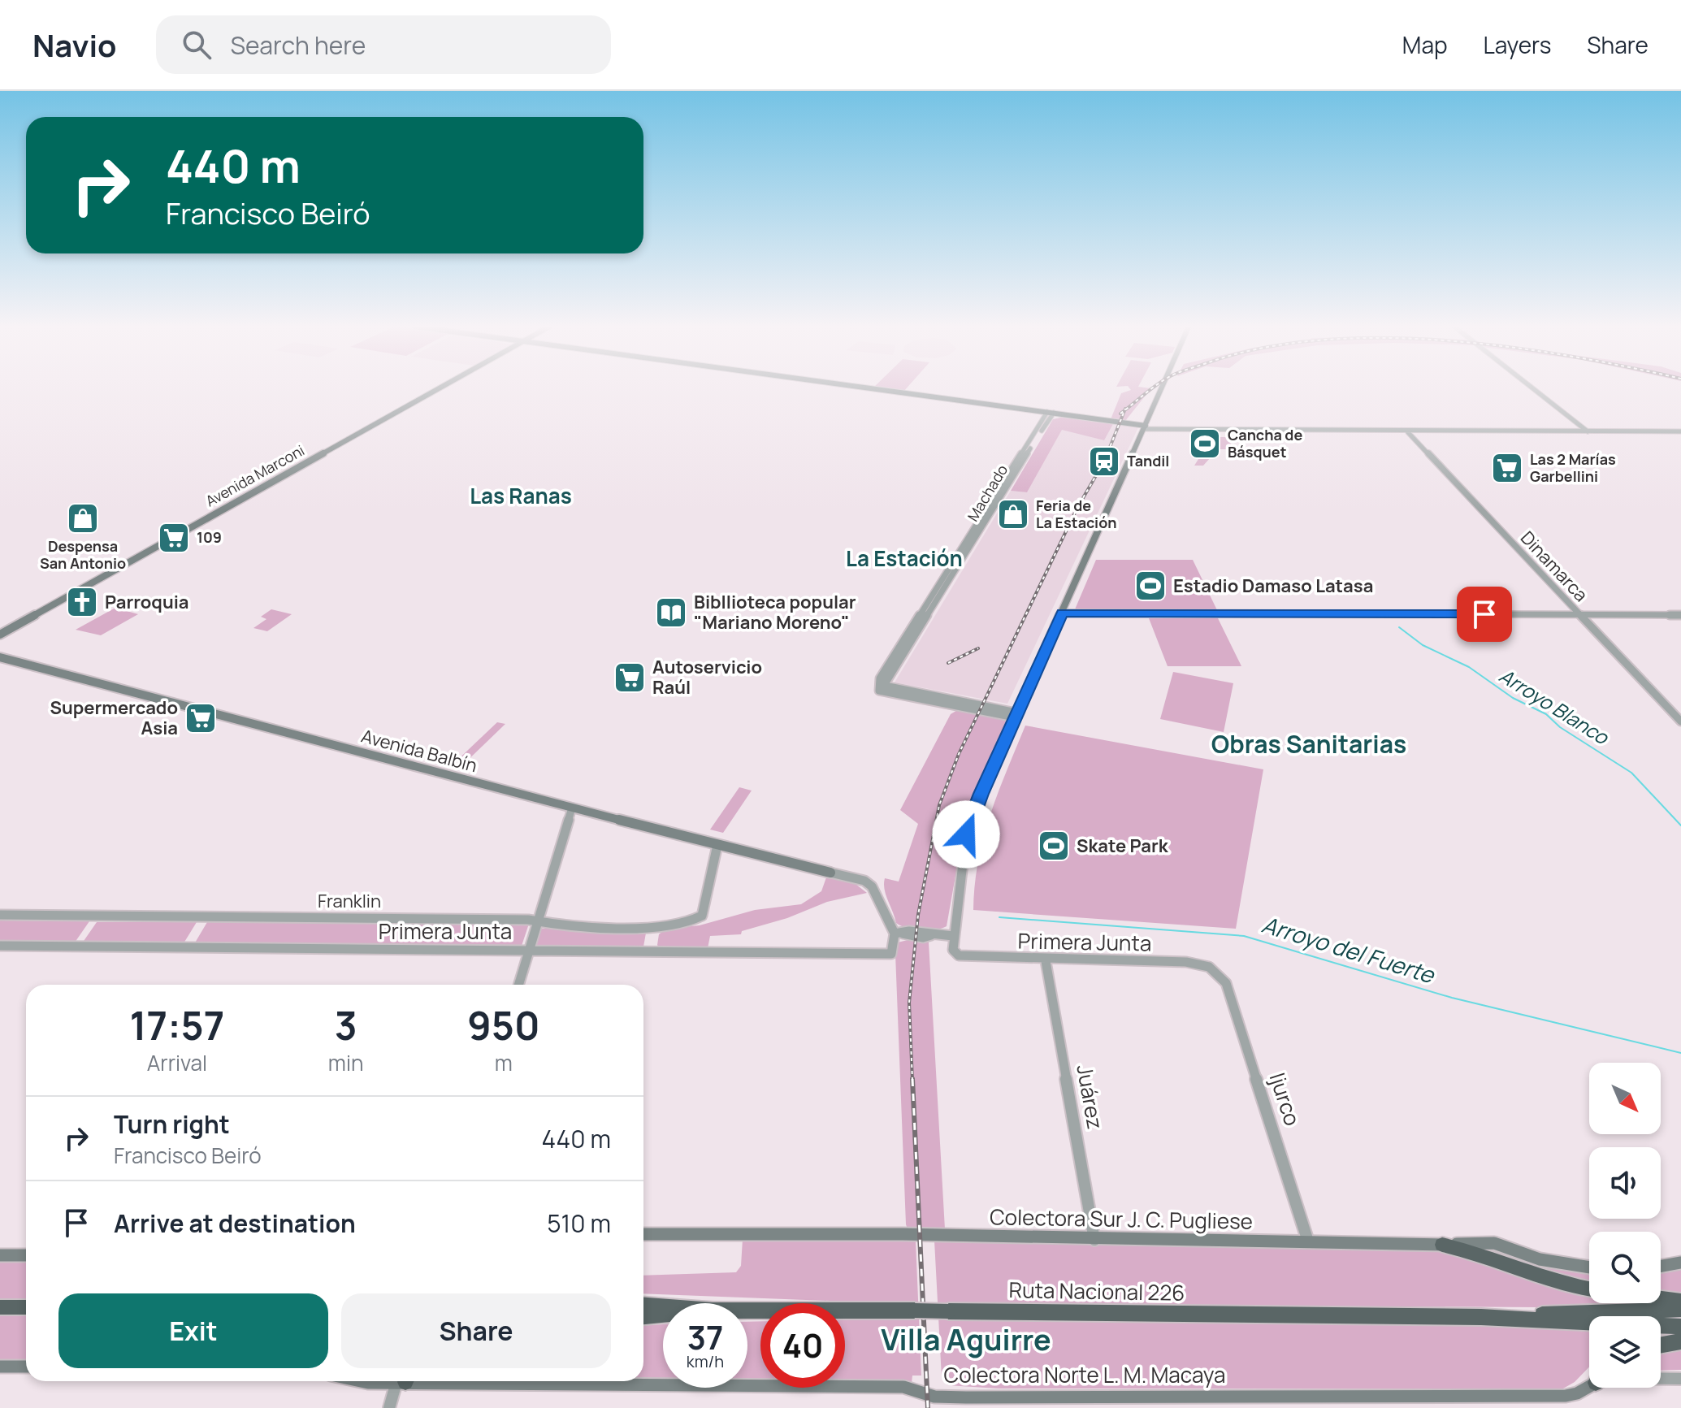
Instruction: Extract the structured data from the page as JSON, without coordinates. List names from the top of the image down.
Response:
{
  "streets": {
    "highway": ["Ruta Nacional 226"],
    "main road": [
      "Avenida Marconi",
      "Avenida Balbín",
      "Colectora Sur J. C. Pugliese",
      "Colectora Norte L. M. Macaya"
    ],
    "street": [
      "Machado",
      "Dinamarca",
      "Franklin",
      "Primera Junta",
      "Juárez",
      "Ijurco"
    ]
  },
  "crossings": [
    ["Avenida Balbín", "Franklin"],
    ["Primera Junta", "Juárez"],
    ["Primera Junta", "Ijurco"],
    ["Juárez", "Colectora Sur J. C. Pugliese"],
    ["Ijurco", "Colectora Sur J. C. Pugliese"]
  ],
  "districts": [
    "Las Ranas",
    "La Estación",
    "Obras Sanitarias",
    "Villa Aguirre"
  ],
  "water": ["Arroyo Blanco", "Arroyo del Fuerte"],
  "places": {
    "sports": ["Cancha de Básquet", "Estadio Damaso Latasa", "Skate Park"],
    "station": ["Tandil"],
    "supermarket": [
      "Las 2 Marías Garbellini",
      "109",
      "Autoservicio Raúl",
      "Supermercado Asia"
    ],
    "shop": ["Feria de La Estación", "Despensa San Antonio"],
    "church": ["Parroquia"],
    "library": ["Bibllioteca popular \"Mariano Moreno\""]
  },
  "north": "bottom right",
  "page": {
    "header": "Navio",
    "search": "Search here",
    "nav": ["Map", "Layers", "Share"],
    "turn": ["440 m", "Francisco Beiró"],
    "eta": [
      "17:57",
      "Arrival",
      "3",
      "min",
      "950",
      "m"
    ],
    "list": [
      {
        "name": "Turn right",
        "note": "Francisco Beiró",
        "value": "440 m"
      },
      {
        "name": "Arrive at destination",
        "value": "510 m"
      }
    ],
    "buttons": ["Exit", "Share"],
    "speed": "37 km/h",
    "limit": "40"
  }
}
